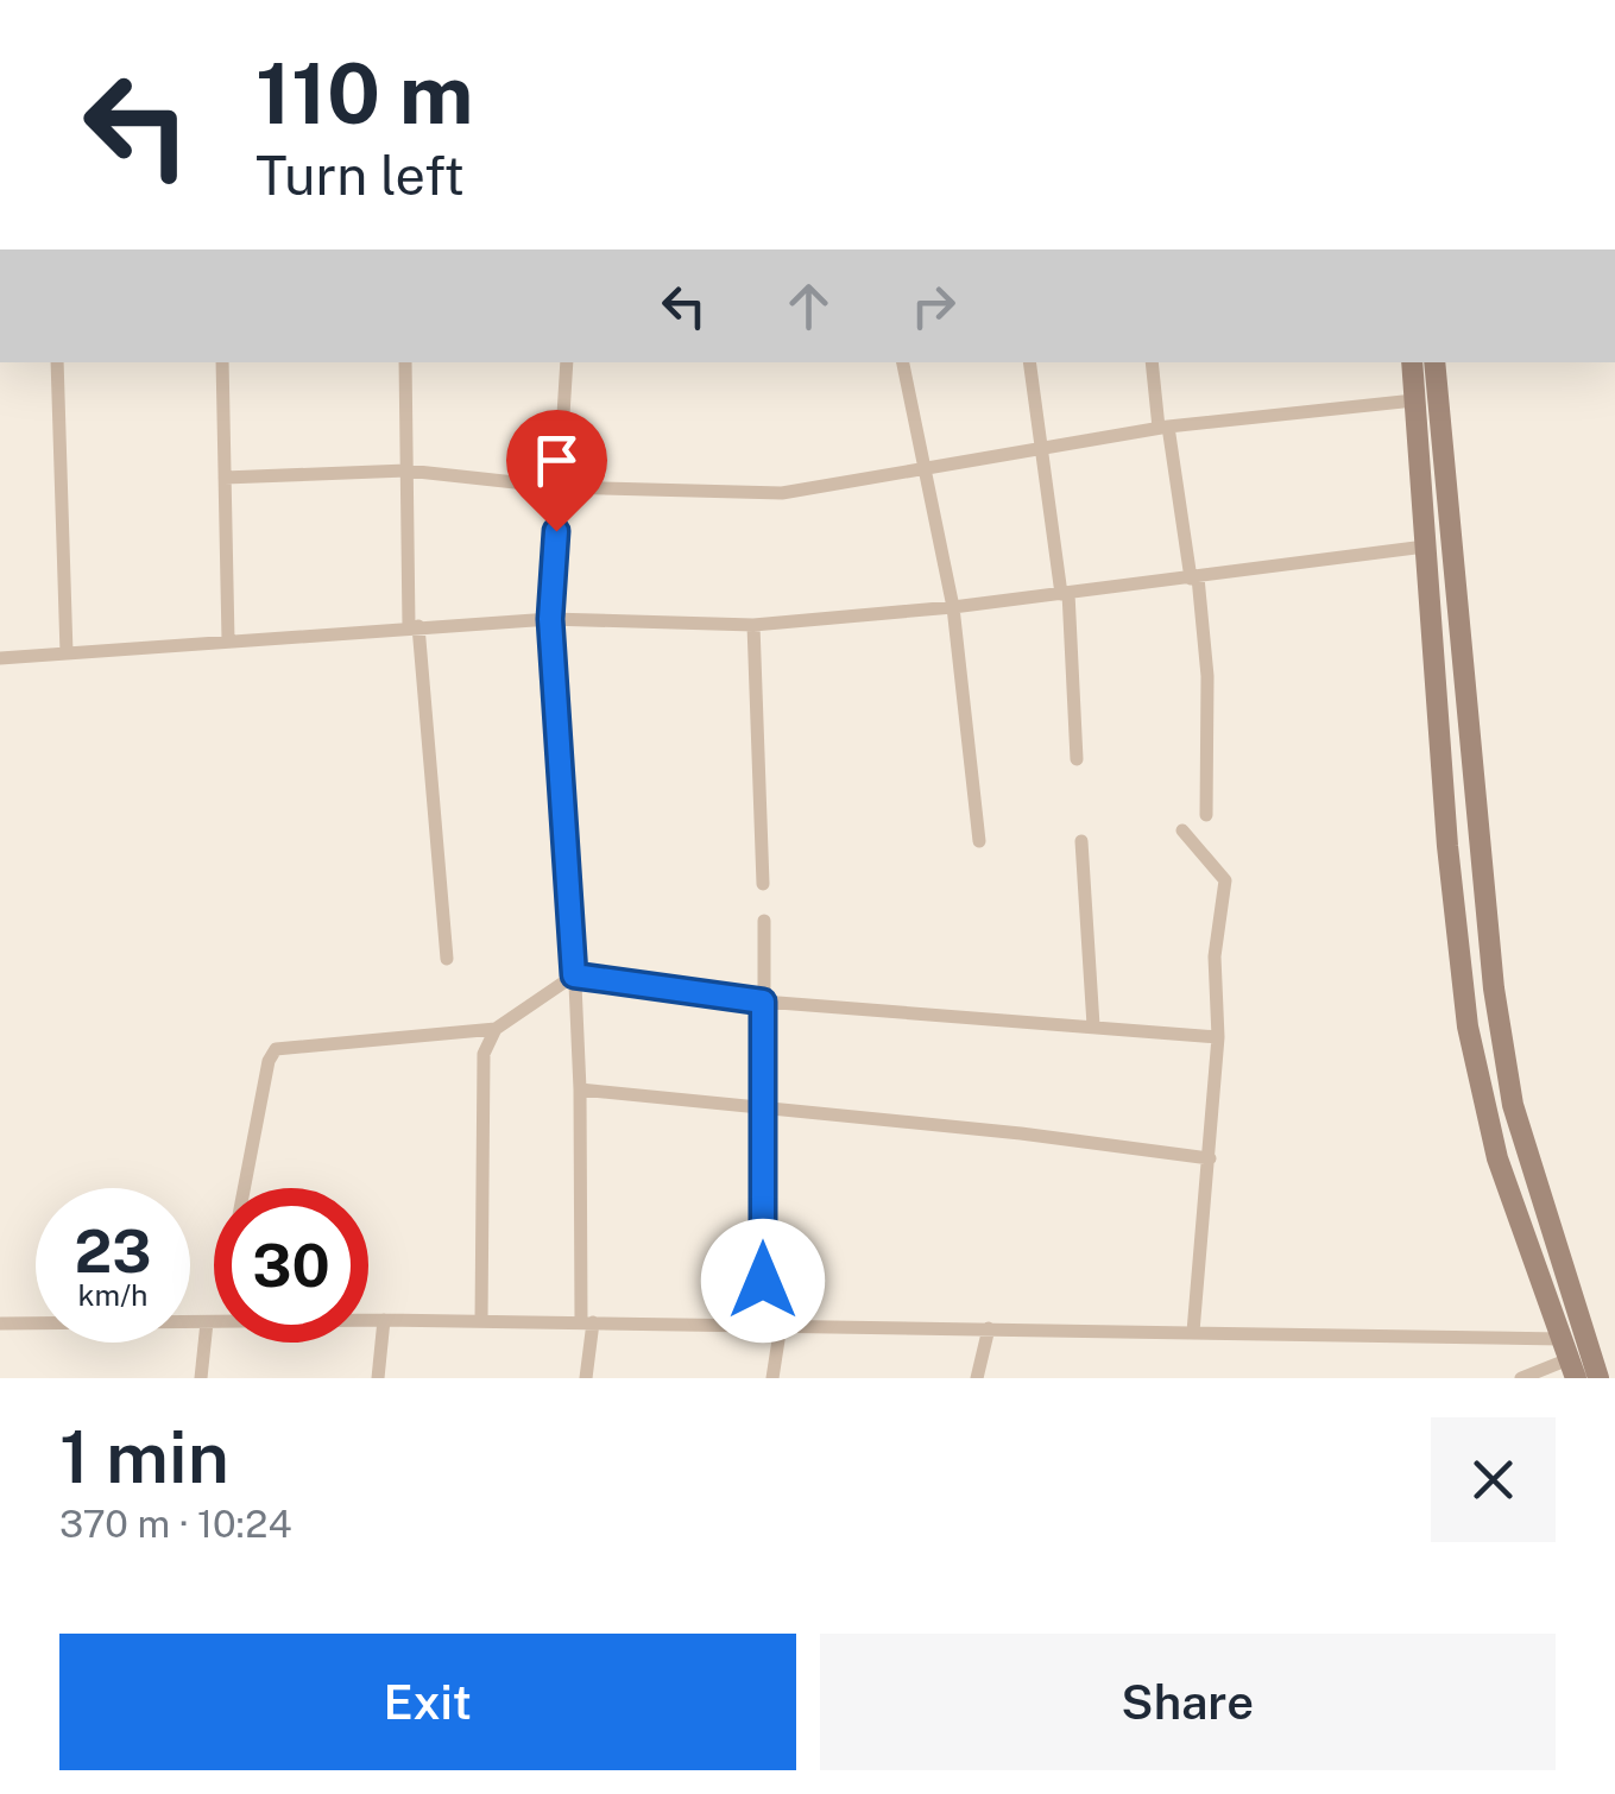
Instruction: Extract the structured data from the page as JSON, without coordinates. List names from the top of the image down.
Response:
{
  "page": {
    "turn": ["110 m", "Turn left"],
    "speed": "23 km/h",
    "limit": "30",
    "heading": ["1 min", "370 m · 10:24"],
    "buttons": ["Exit", "Share"]
  }
}
